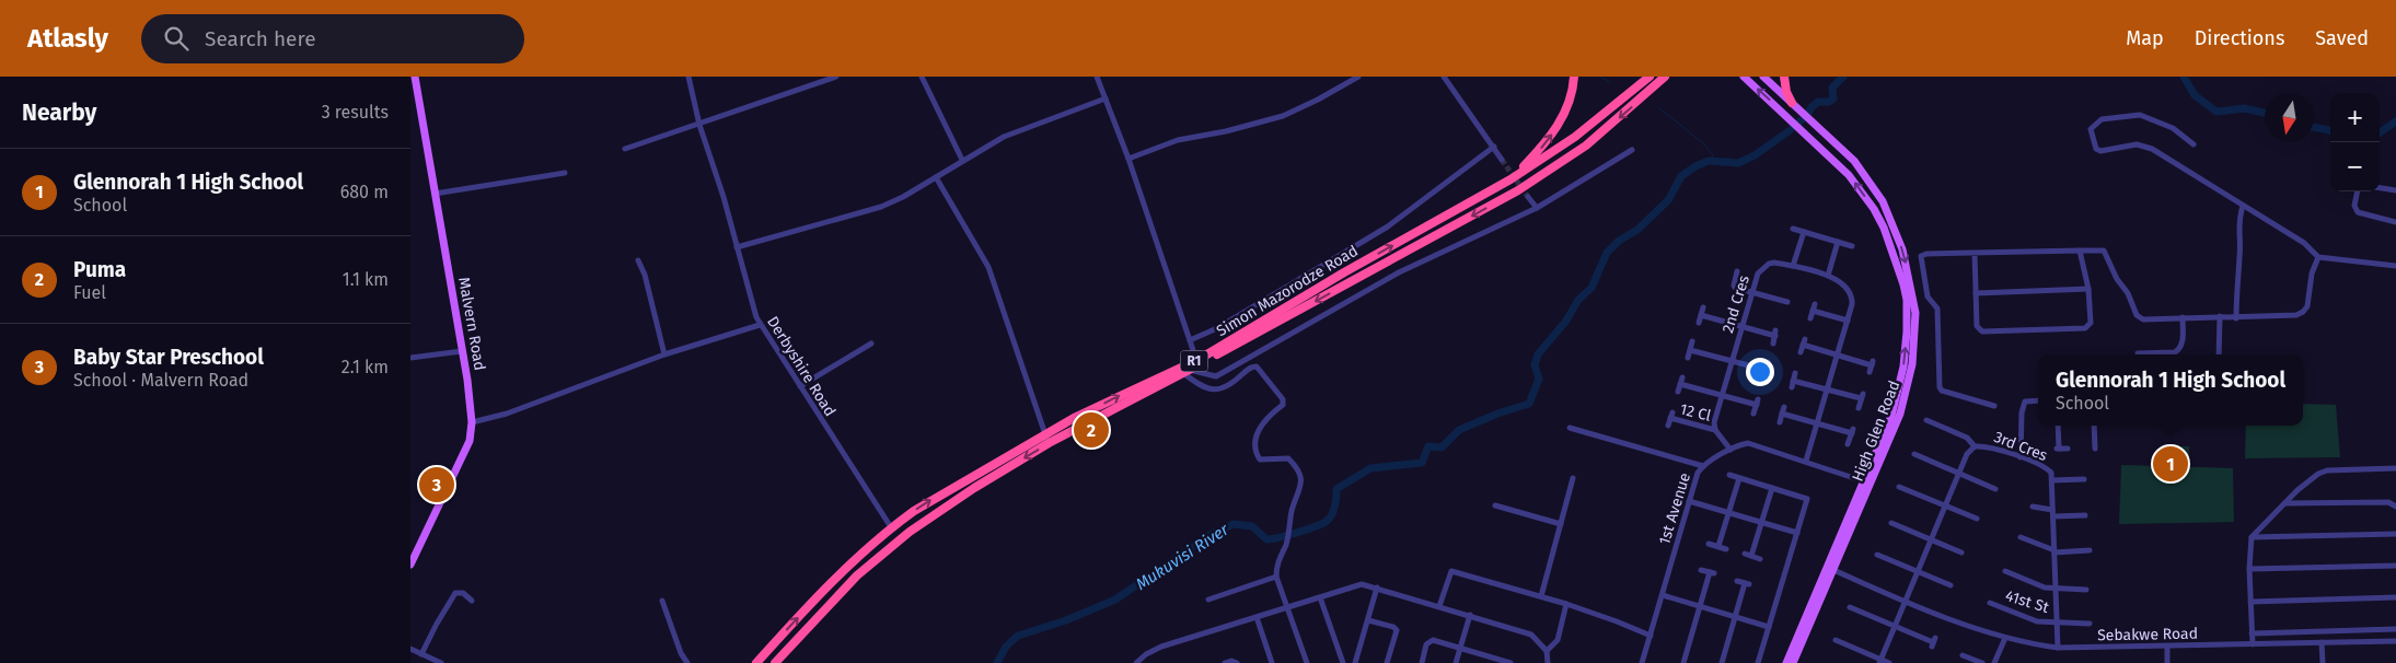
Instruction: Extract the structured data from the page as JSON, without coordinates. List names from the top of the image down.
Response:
{
  "streets": {
    "highway": ["Simon Mazorodze Road", "R1"],
    "main road": ["Malvern Road", "High Glen Road"],
    "street": [
      "2nd Cres",
      "Derbyshire Road",
      "12 Cl",
      "3rd Cres",
      "1st Avenue",
      "41st St",
      "Sebakwe Road"
    ]
  },
  "crossings": [
    ["Simon Mazorodze Road", "Derbyshire Road"],
    ["2nd Cres", "12 Cl"],
    ["2nd Cres", "1st Avenue"],
    ["High Glen Road", "1st Avenue"],
    ["High Glen Road", "Sebakwe Road"],
    ["3rd Cres", "41st St"],
    ["3rd Cres", "Sebakwe Road"]
  ],
  "water": ["Mukuvisi River"],
  "north": "bottom",
  "page": {
    "header": "Atlasly",
    "search": "Search here",
    "nav": ["Map", "Directions", "Saved"],
    "heading": ["Nearby", "3 results"],
    "map_buttons": ["+", "−"],
    "list": [
      {
        "mark": "1",
        "name": "Glennorah 1 High School",
        "note": "School",
        "value": "680 m"
      },
      {
        "mark": "2",
        "name": "Puma",
        "note": "Fuel",
        "value": "1.1 km"
      },
      {
        "mark": "3",
        "name": "Baby Star Preschool",
        "note": "School · Malvern Road",
        "value": "2.1 km"
      }
    ],
    "popup": ["Glennorah 1 High School", "School"],
    "pins": ["2", "1", "3"]
  }
}
